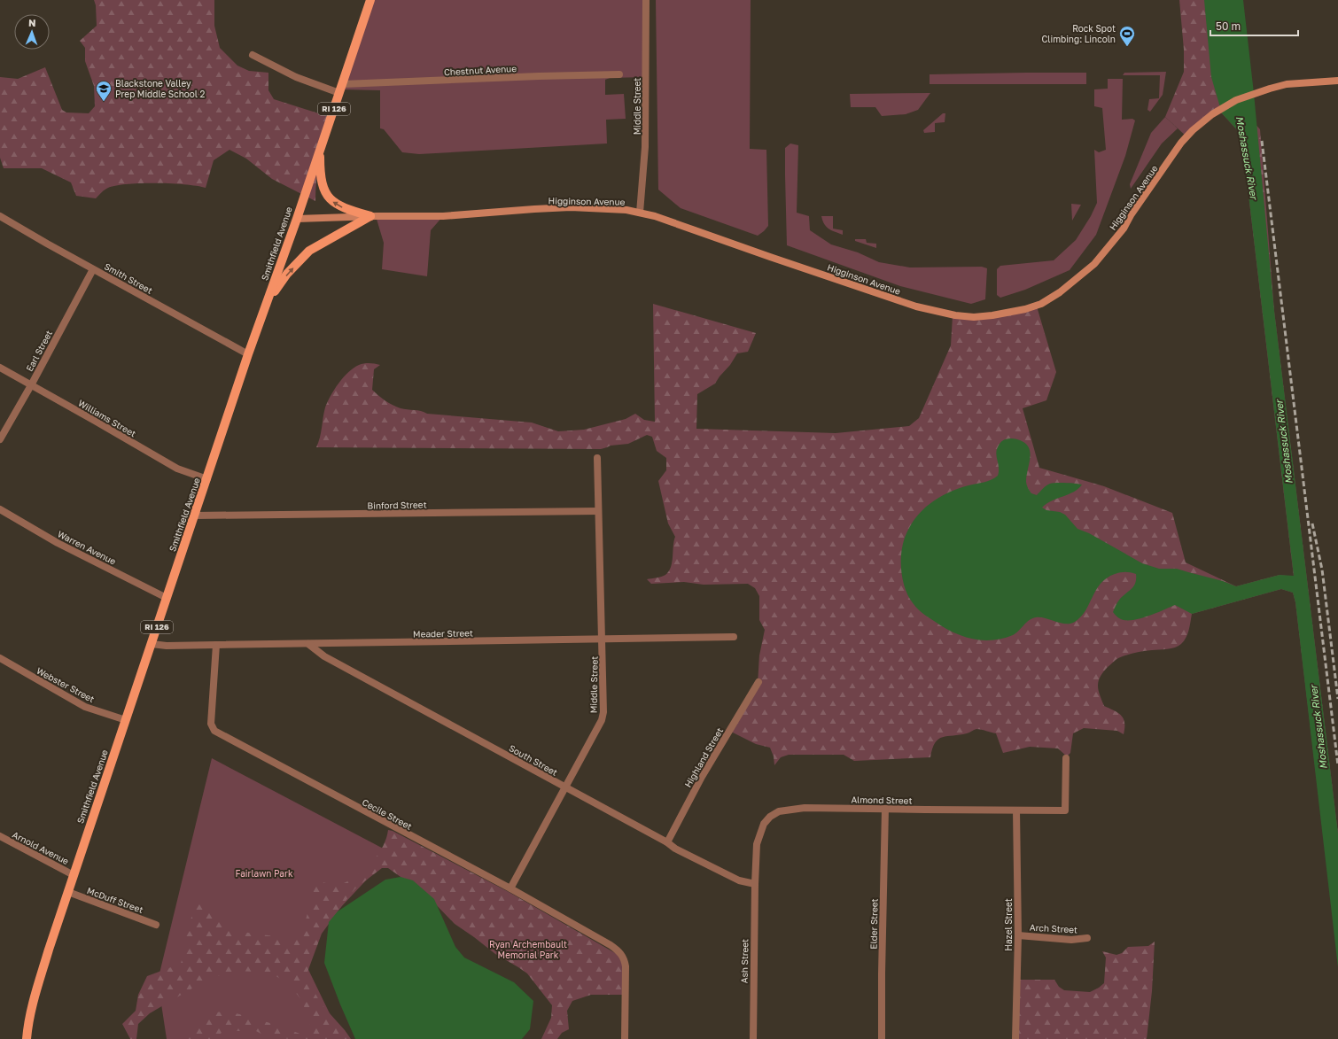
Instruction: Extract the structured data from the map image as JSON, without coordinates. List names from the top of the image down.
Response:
{
  "streets": {
    "main road": ["RI 126", "Smithfield Avenue"],
    "street": [
      "Chestnut Avenue",
      "Middle Street",
      "Higginson Avenue",
      "Smith Street",
      "Earl Street",
      "Williams Street",
      "Binford Street",
      "Warren Avenue",
      "Meader Street",
      "Webster Street",
      "Highland Street",
      "South Street",
      "Almond Street",
      "Cecile Street",
      "Arnold Avenue",
      "McDuff Street",
      "Elder Street",
      "Hazel Street",
      "Arch Street",
      "Ash Street"
    ]
  },
  "crossings": [
    ["Chestnut Avenue", "Smithfield Avenue"],
    ["Middle Street", "Higginson Avenue"],
    ["Middle Street", "Binford Street"],
    ["Middle Street", "Meader Street"],
    ["Middle Street", "South Street"],
    ["Middle Street", "Cecile Street"],
    ["Higginson Avenue", "Smithfield Avenue"],
    ["Smithfield Avenue", "Smith Street"],
    ["Smithfield Avenue", "Williams Street"],
    ["Smithfield Avenue", "Binford Street"],
    ["Smithfield Avenue", "Warren Avenue"],
    ["Smithfield Avenue", "Meader Street"],
    ["Smithfield Avenue", "Webster Street"],
    ["Smithfield Avenue", "Arnold Avenue"],
    ["Smithfield Avenue", "McDuff Street"],
    ["Smith Street", "Earl Street"],
    ["Earl Street", "Williams Street"],
    ["Meader Street", "South Street"],
    ["Meader Street", "Cecile Street"],
    ["Highland Street", "South Street"],
    ["South Street", "Almond Street"],
    ["South Street", "Ash Street"],
    ["Almond Street", "Elder Street"],
    ["Almond Street", "Hazel Street"],
    ["Almond Street", "Ash Street"],
    ["Hazel Street", "Arch Street"]
  ],
  "water": ["Moshassuck River"],
  "parks": ["Fairlawn Park", "Ryan Archembault Memorial Park"],
  "places": {
    "sports": ["Rock Spot Climbing: Lincoln"],
    "school or university": ["Blackstone Valley Prep Middle School 2"]
  },
  "scale_bar": "50 m",
  "north": "top"
}
